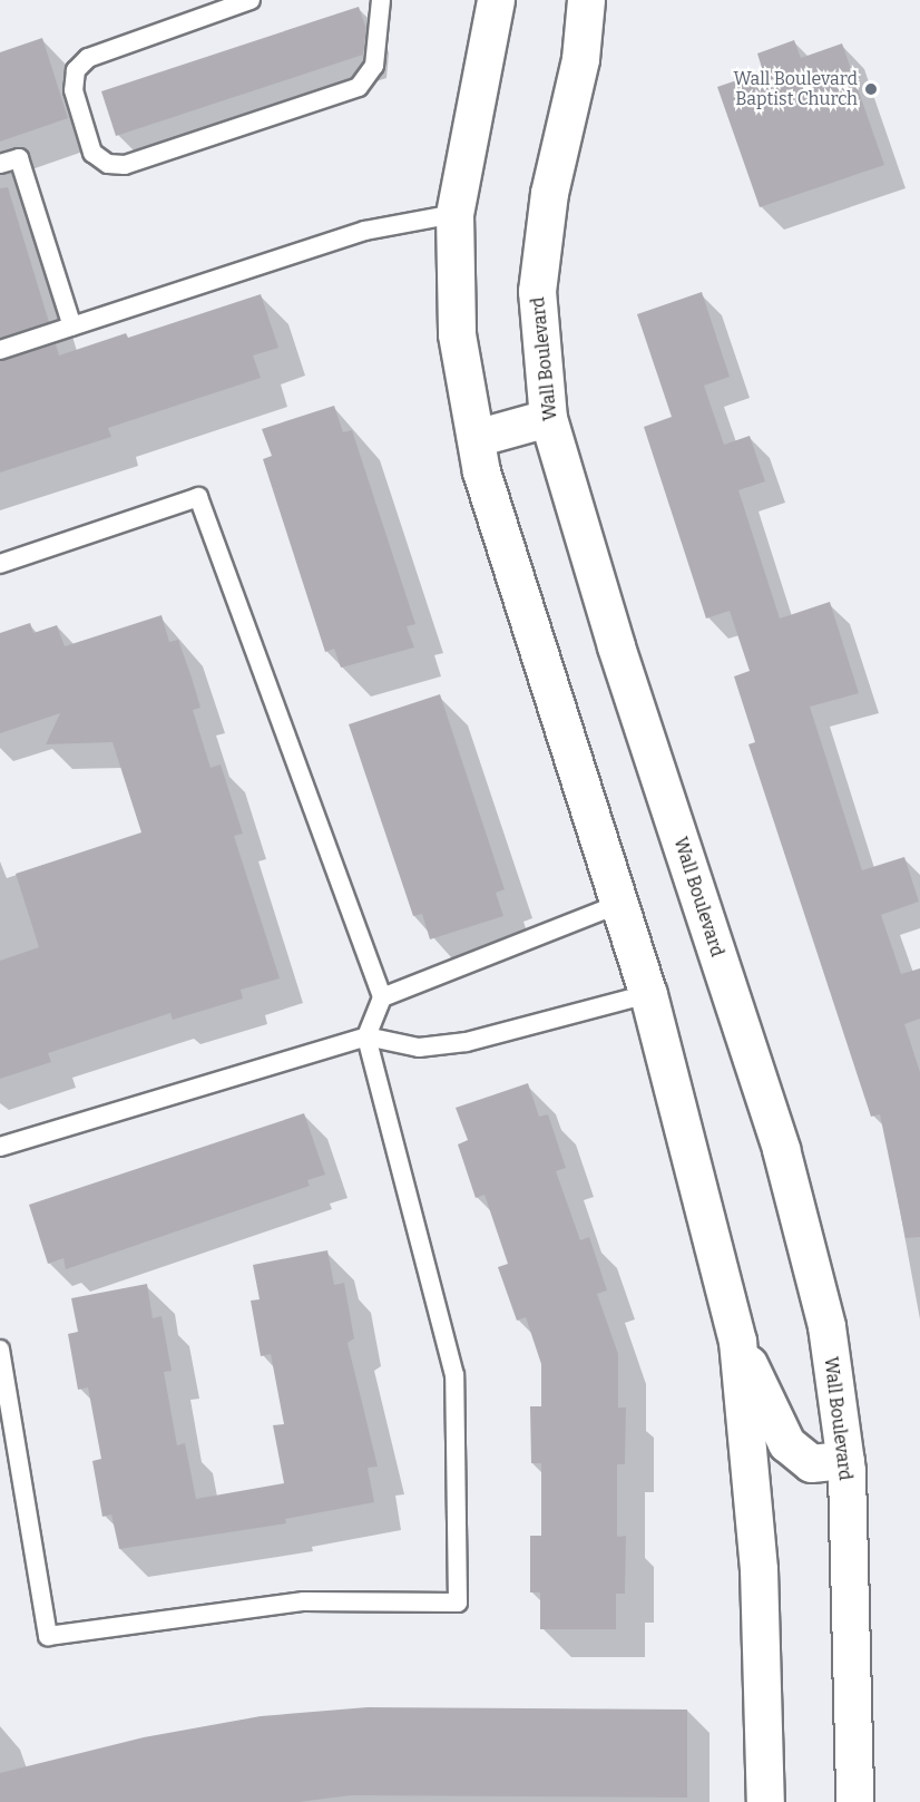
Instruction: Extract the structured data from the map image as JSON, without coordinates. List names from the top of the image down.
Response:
{
  "streets": {
    "street": ["Wall Boulevard"]
  },
  "places": ["Wall Boulevard Baptist Church"]
}
